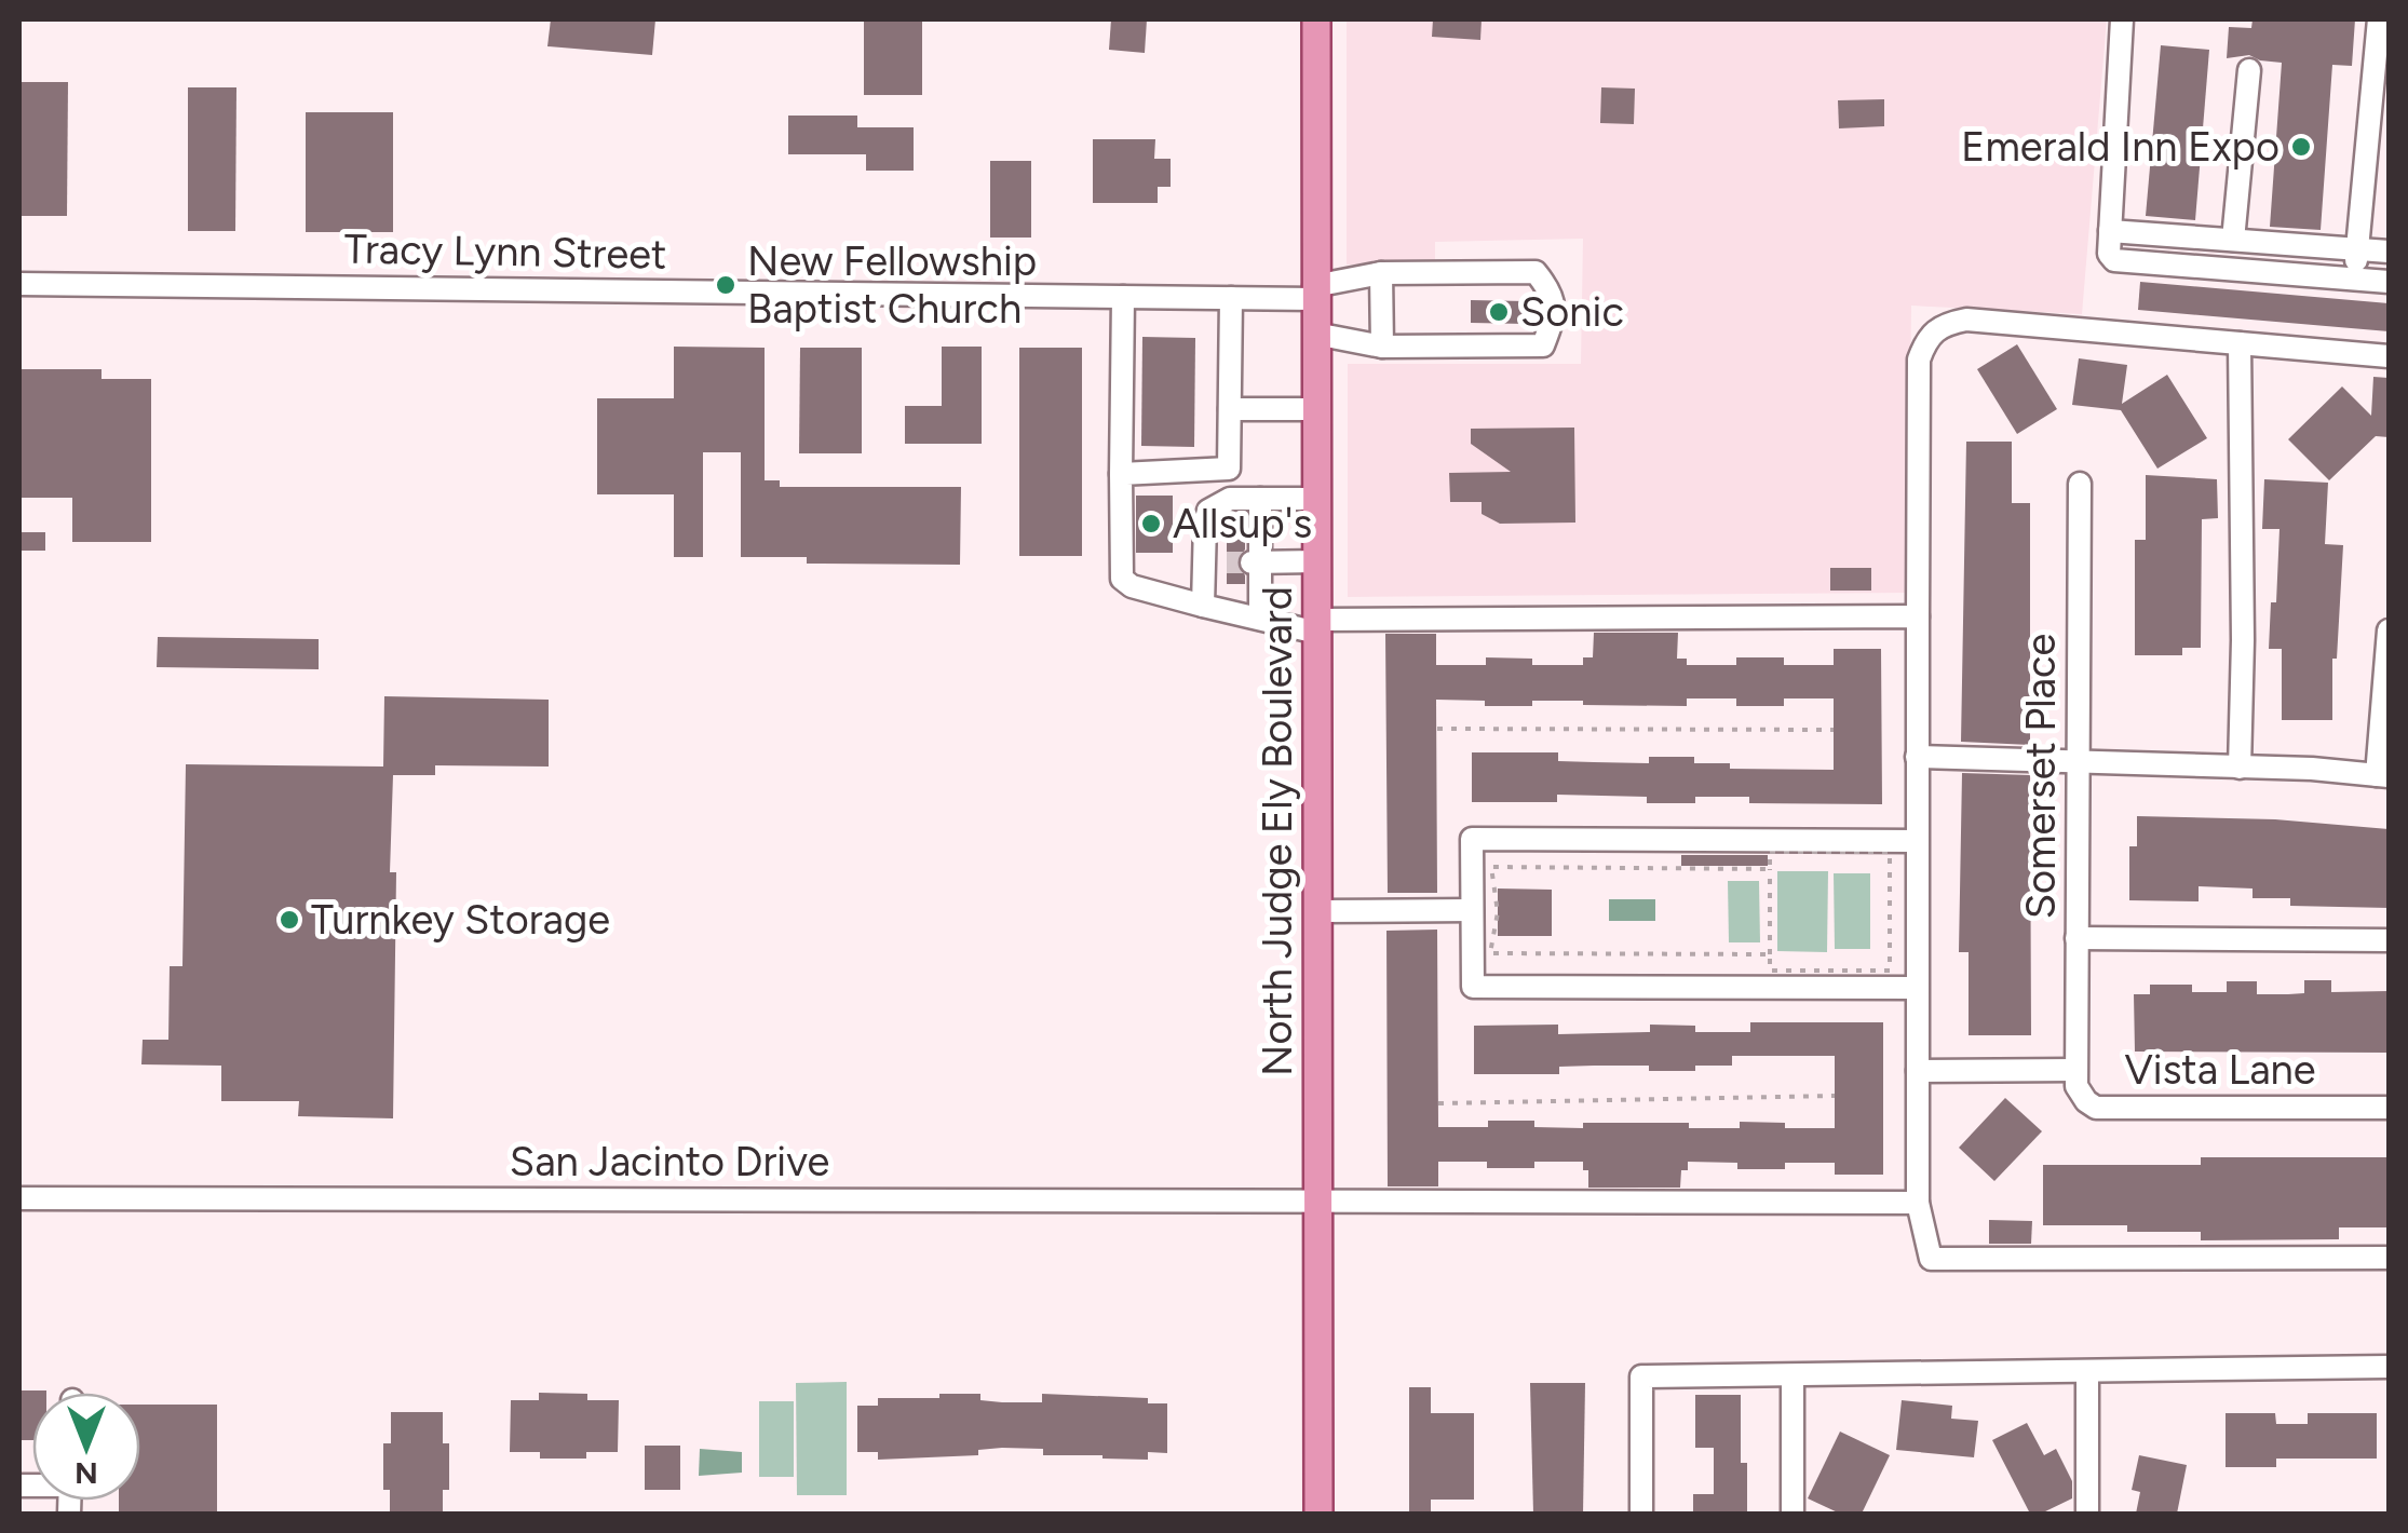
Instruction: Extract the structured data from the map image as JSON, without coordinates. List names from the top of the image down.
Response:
{
  "streets": {
    "main road": ["North Judge Ely Boulevard"],
    "street": [
      "Tracy Lynn Street",
      "Somerset Place",
      "Vista Lane",
      "San Jacinto Drive"
    ]
  },
  "crossings": [
    ["Tracy Lynn Street", "North Judge Ely Boulevard"],
    ["Somerset Place", "Vista Lane"],
    ["North Judge Ely Boulevard", "San Jacinto Drive"]
  ],
  "places": [
    "Emerald Inn Expo",
    "New Fellowship Baptist Church",
    "Sonic",
    "Allsup's",
    "Turnkey Storage"
  ],
  "north": "bottom"
}
